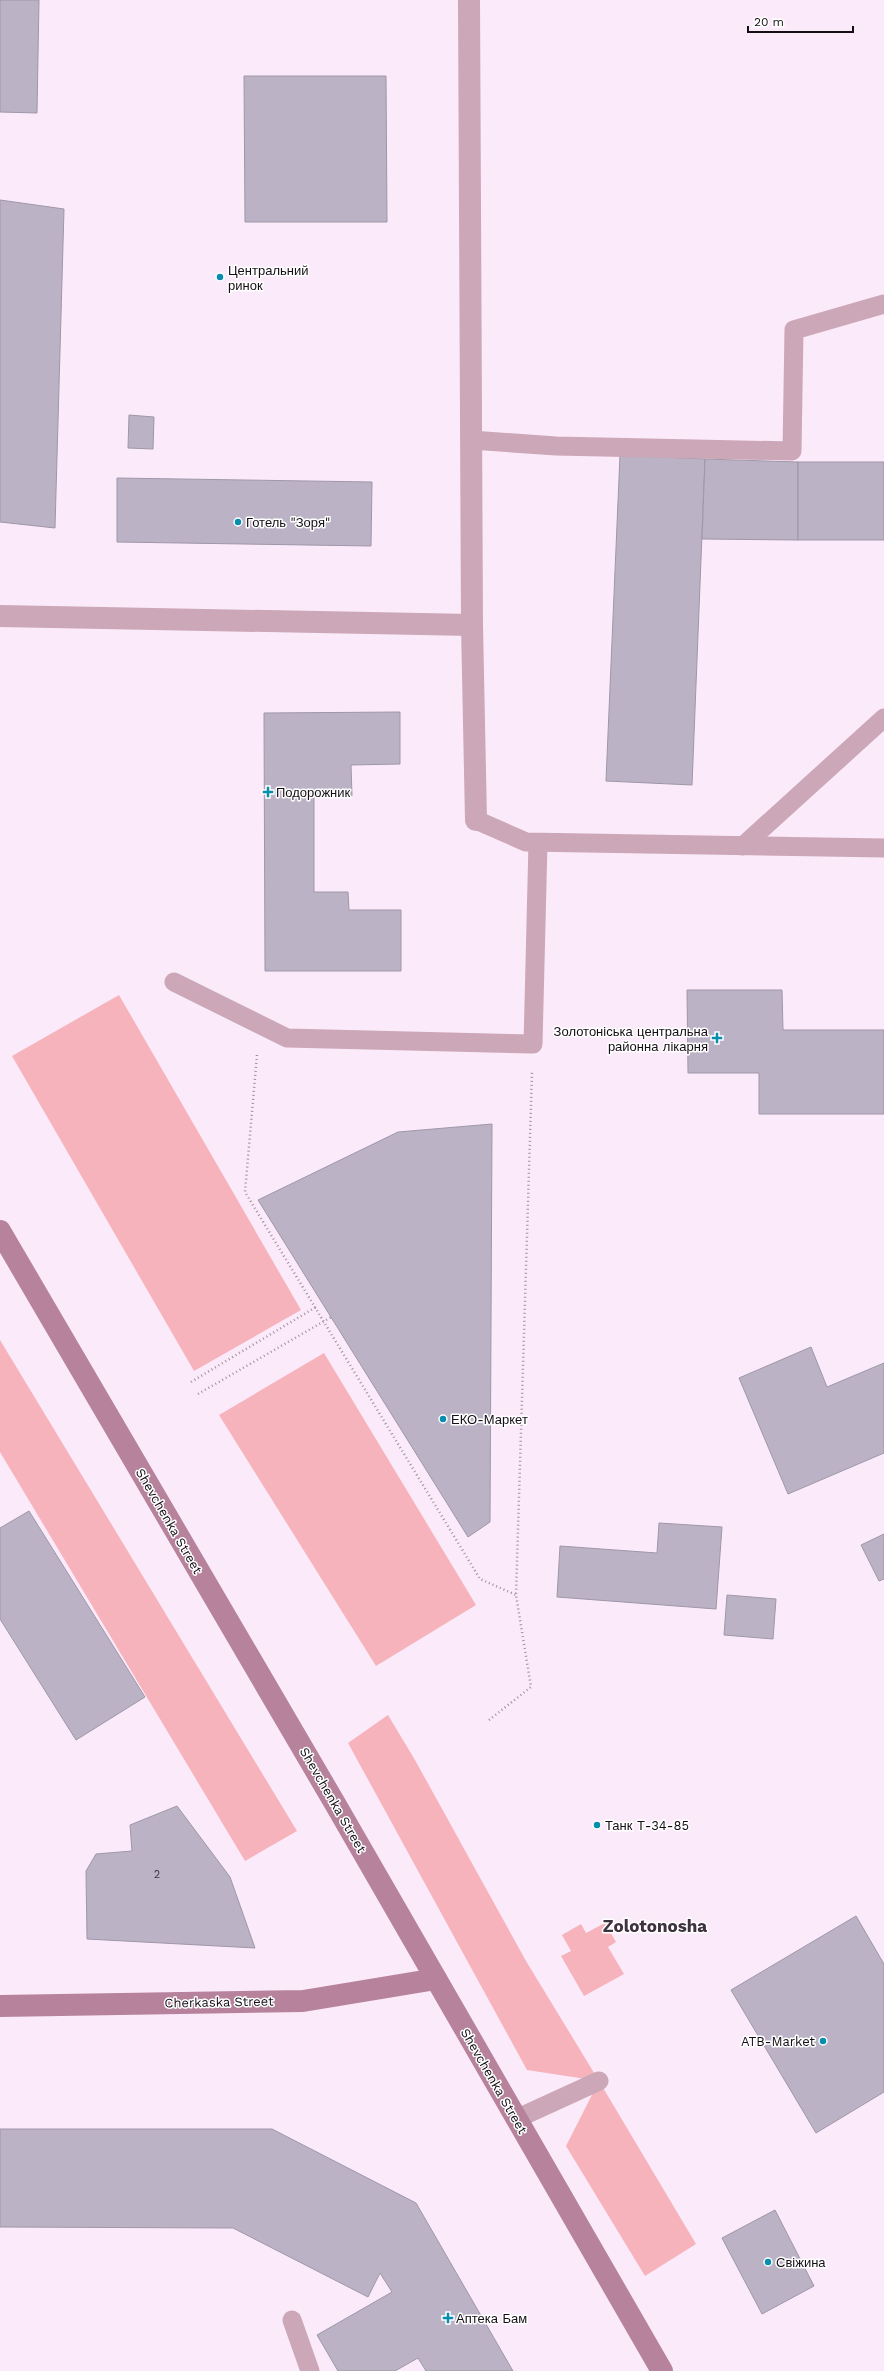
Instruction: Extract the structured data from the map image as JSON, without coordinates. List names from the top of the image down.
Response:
{
  "streets": {
    "main road": ["Shevchenka Street", "Cherkaska Street"]
  },
  "crossings": [
    ["Shevchenka Street", "Cherkaska Street"]
  ],
  "districts": ["Zolotonosha"],
  "places": {
    "other": [
      "Центральний ринок",
      "Готель \"Зоря\"",
      "ЕКО-Маркет",
      "Танк Т-34-85",
      "ATB-Market",
      "Свіжина"
    ],
    "health": ["Подорожник", "Золотоніська центральна районна лікарня", "Аптека Бам"]
  },
  "house_numbers": ["2"],
  "scale_bar": "20 m"
}
